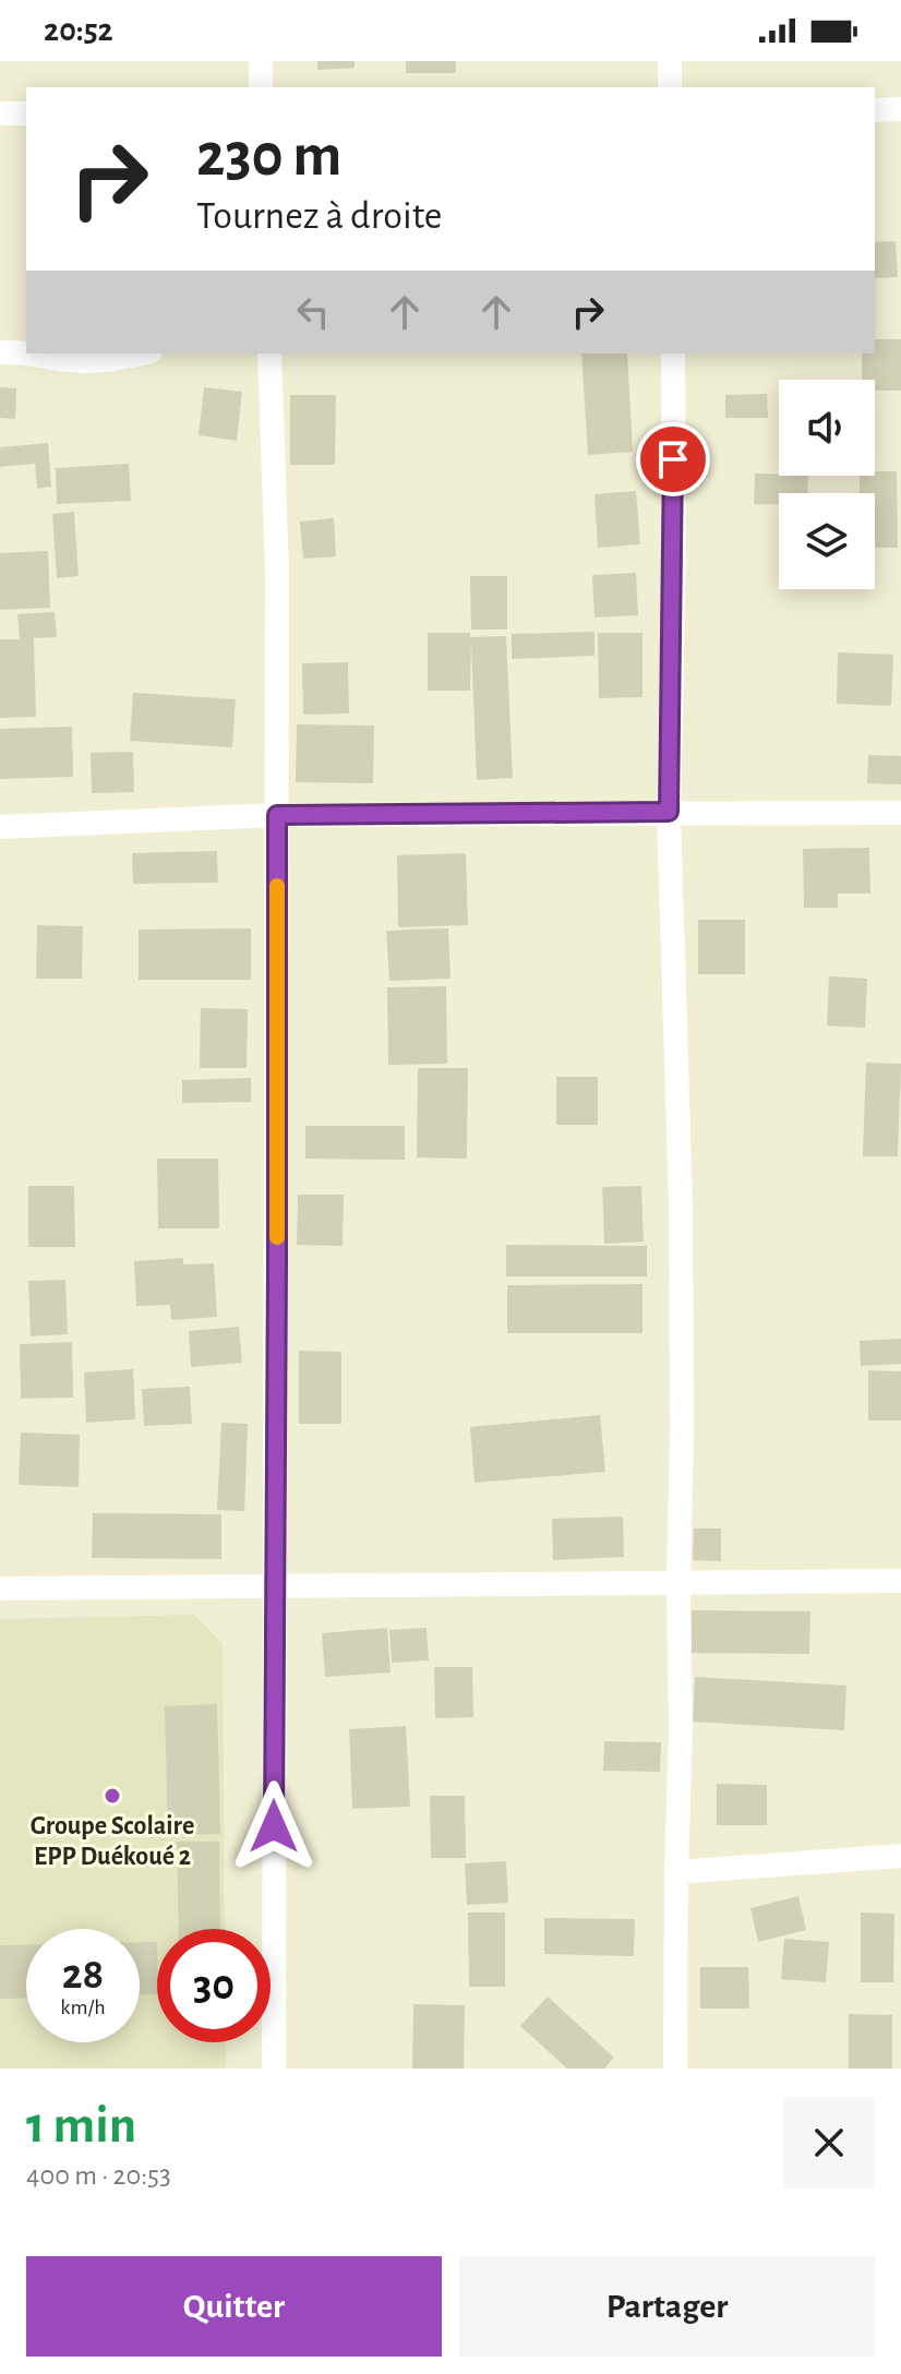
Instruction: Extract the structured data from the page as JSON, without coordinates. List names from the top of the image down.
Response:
{
  "places": ["Groupe Scolaire EPP Duékoué 2"],
  "page": {
    "status": "20:52",
    "turn": ["230 m", "Tournez à droite"],
    "speed": "28 km/h",
    "limit": "30",
    "heading": ["1 min", "400 m · 20:53"],
    "buttons": ["Quitter", "Partager"]
  }
}
